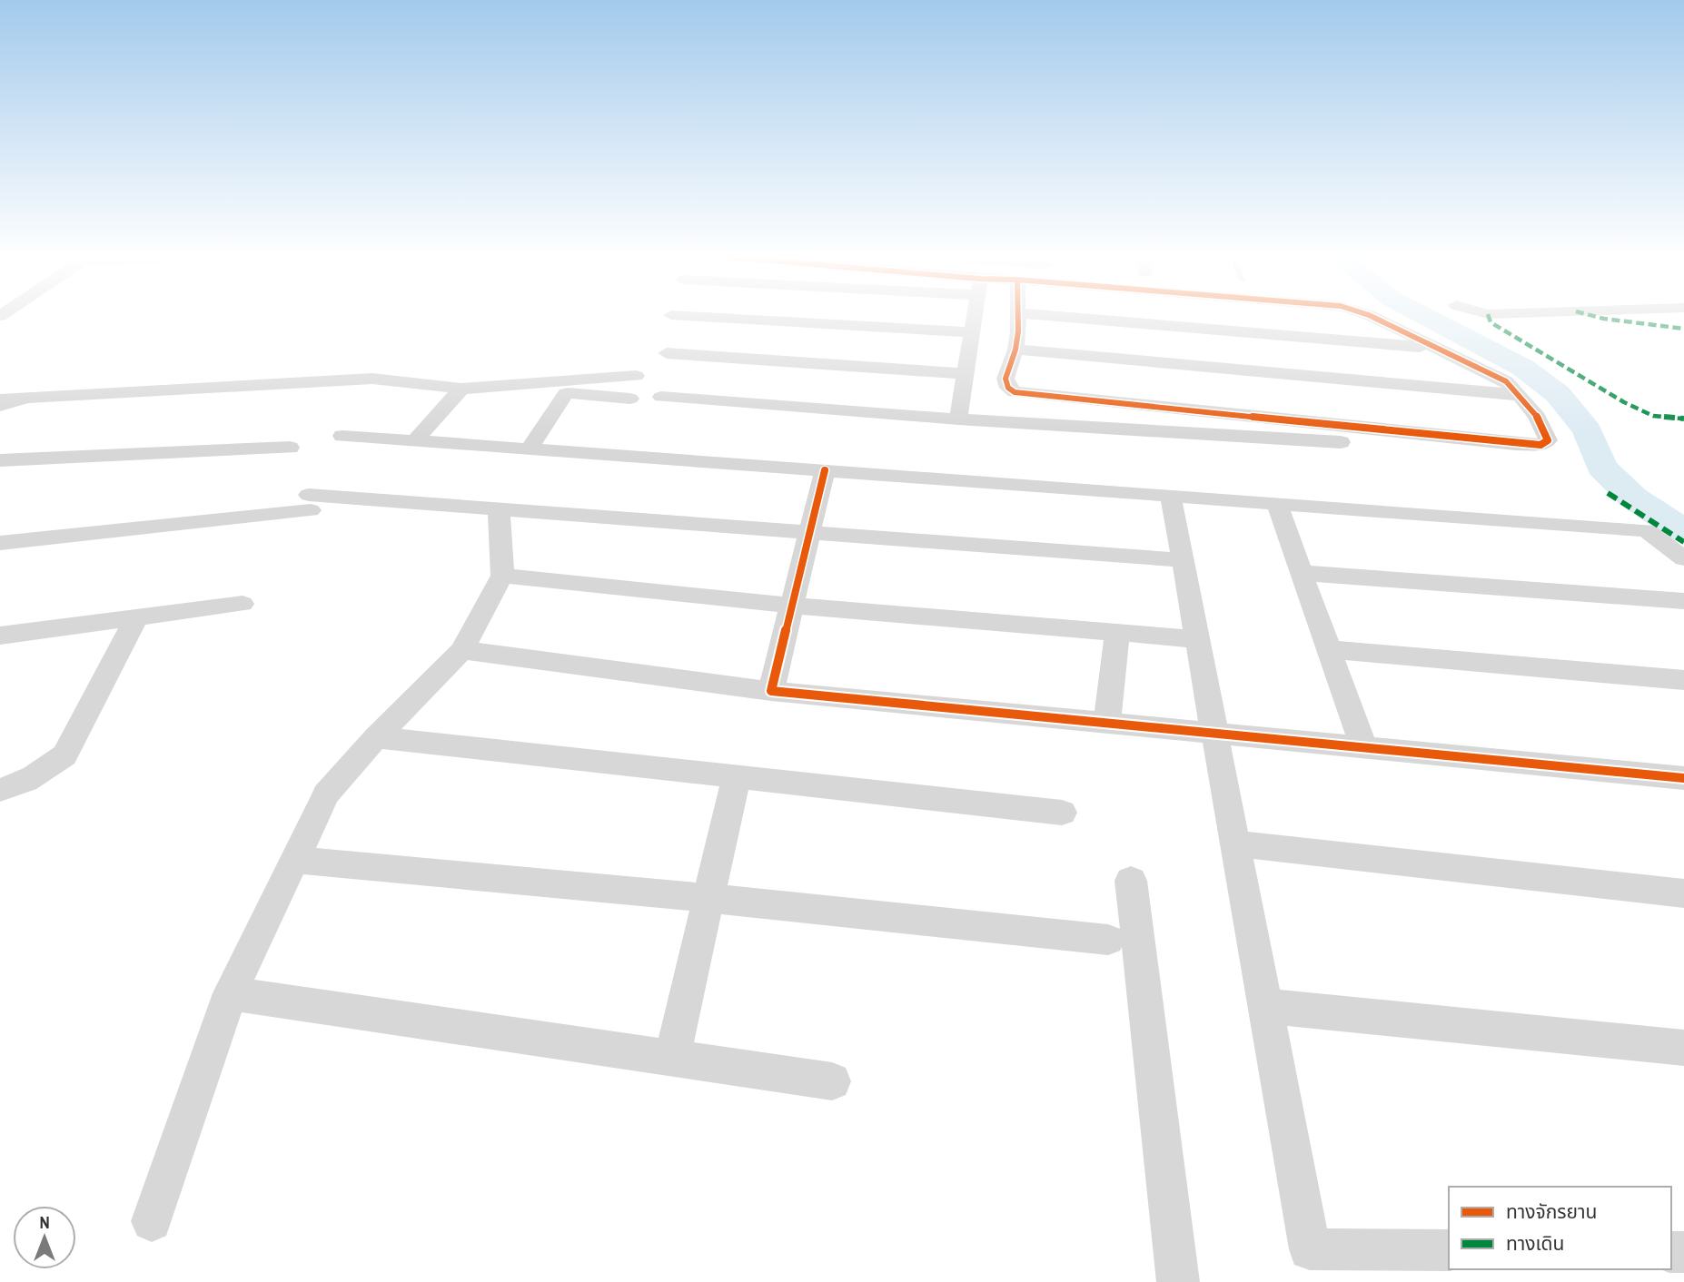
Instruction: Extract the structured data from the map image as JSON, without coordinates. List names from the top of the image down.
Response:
{
  "legend": ["ทางจักรยาน", "ทางเดิน"],
  "north": "top"
}
